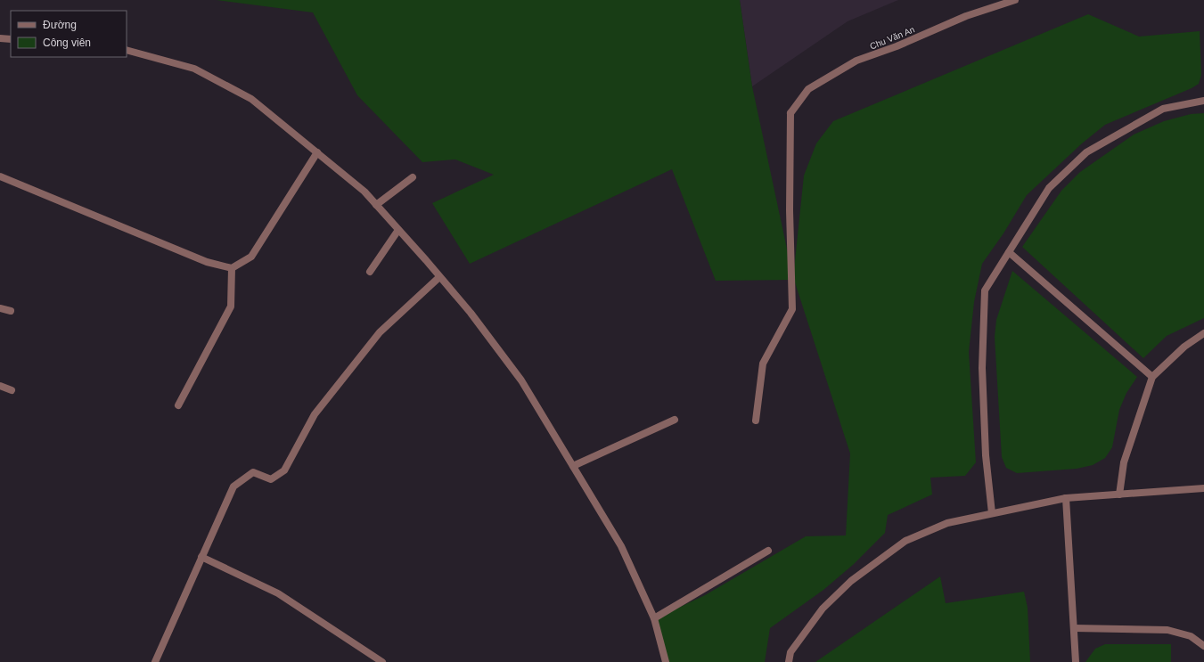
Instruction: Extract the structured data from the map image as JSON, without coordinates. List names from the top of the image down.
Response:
{
  "streets": {
    "street": ["Chu Văn An"]
  },
  "legend": ["Đường", "Công viên"]
}
